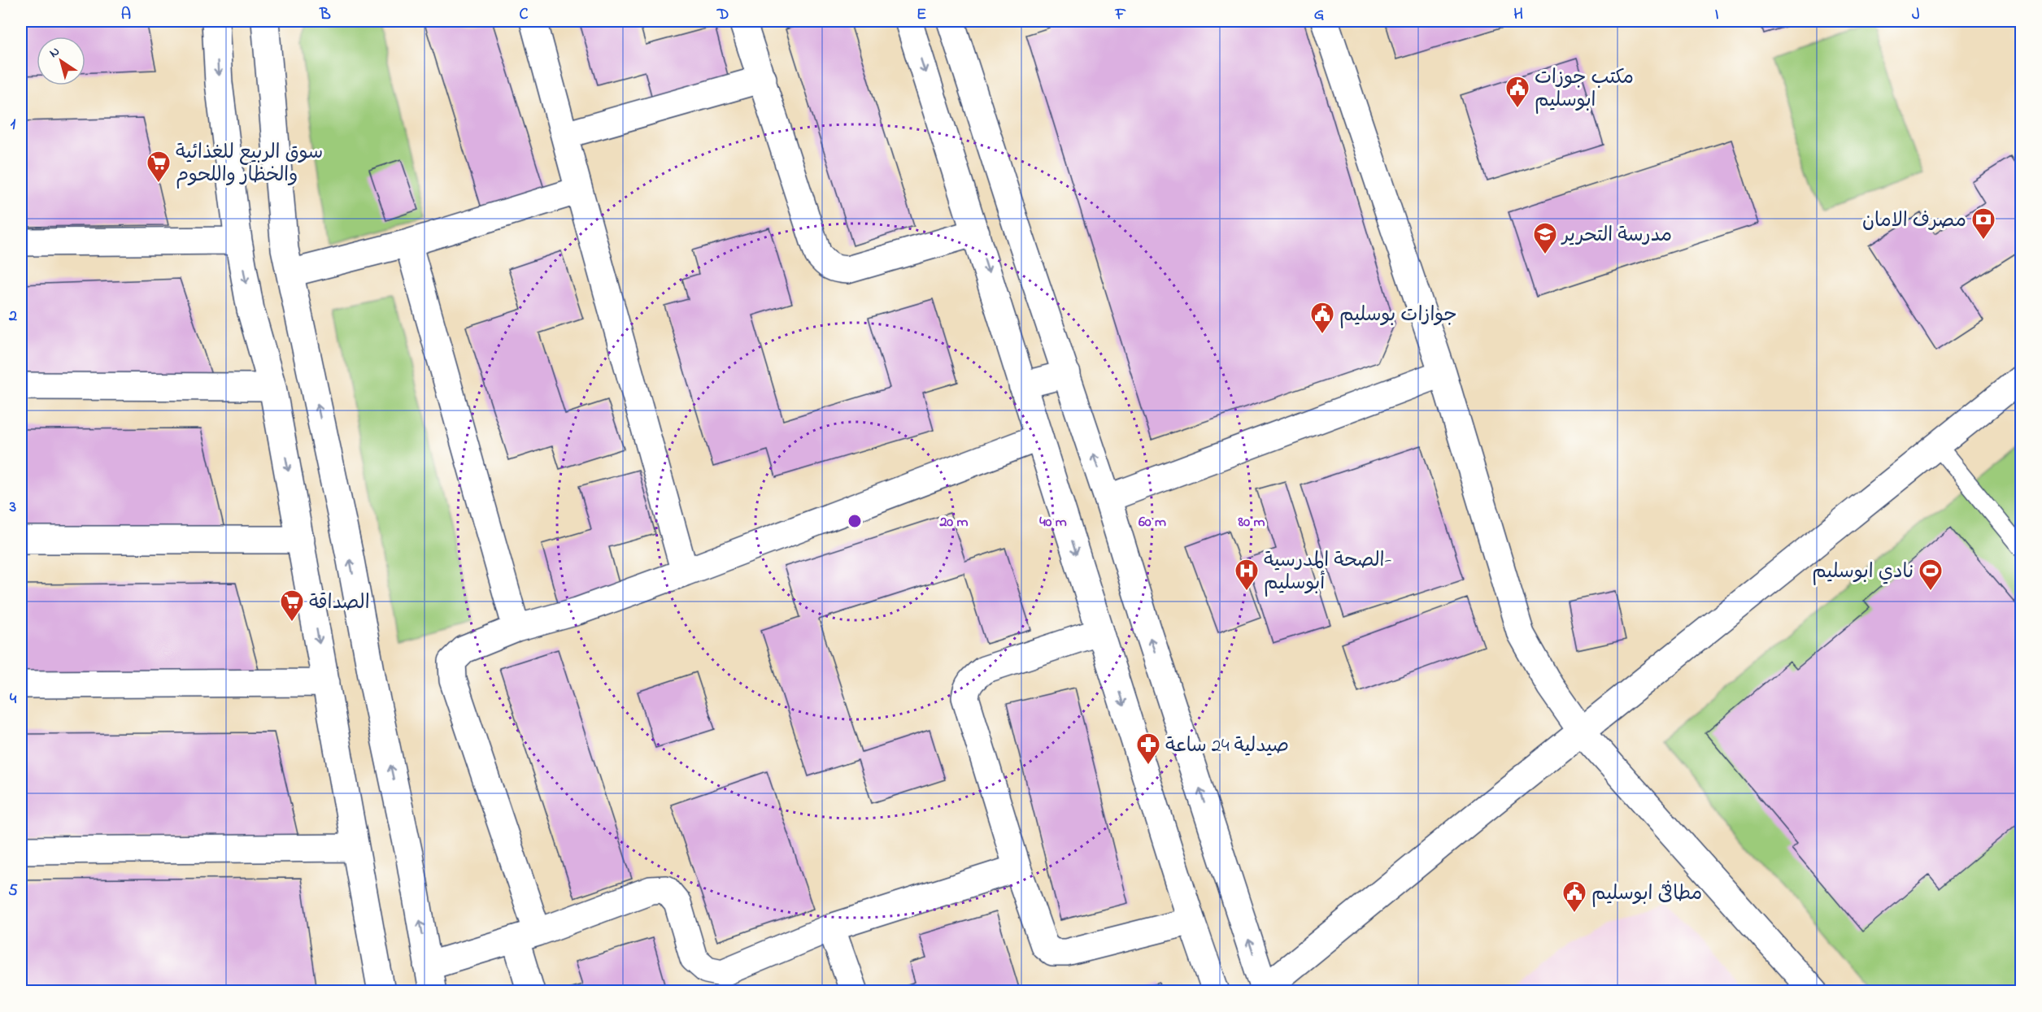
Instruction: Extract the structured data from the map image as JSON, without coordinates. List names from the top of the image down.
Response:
{
  "places": {
    "public building": ["مكتب جوزات ابوسليم", "جوازات بوسليم", "مطافئ ابوسليم"],
    "supermarket": ["سوق الربيع للغذائية والخظار واللحوم", "الصداقة"],
    "bank": ["مصرف الامان"],
    "school or university": ["مدرسة التحرير"],
    "hospital": ["الصحة المدرسية- أبوسليم"],
    "sports": ["نادي ابوسليم"],
    "pharmacy": ["صيدلية 24 ساعة"]
  },
  "north": "top left",
  "grid": {
    "columns": [
      "A",
      "B",
      "C",
      "D",
      "E",
      "F",
      "G",
      "H",
      "I",
      "J"
    ],
    "rows": [
      "1",
      "2",
      "3",
      "4",
      "5"
    ]
  },
  "rings": [
    "20 m",
    "40 m",
    "60 m",
    "80 m"
  ]
}
